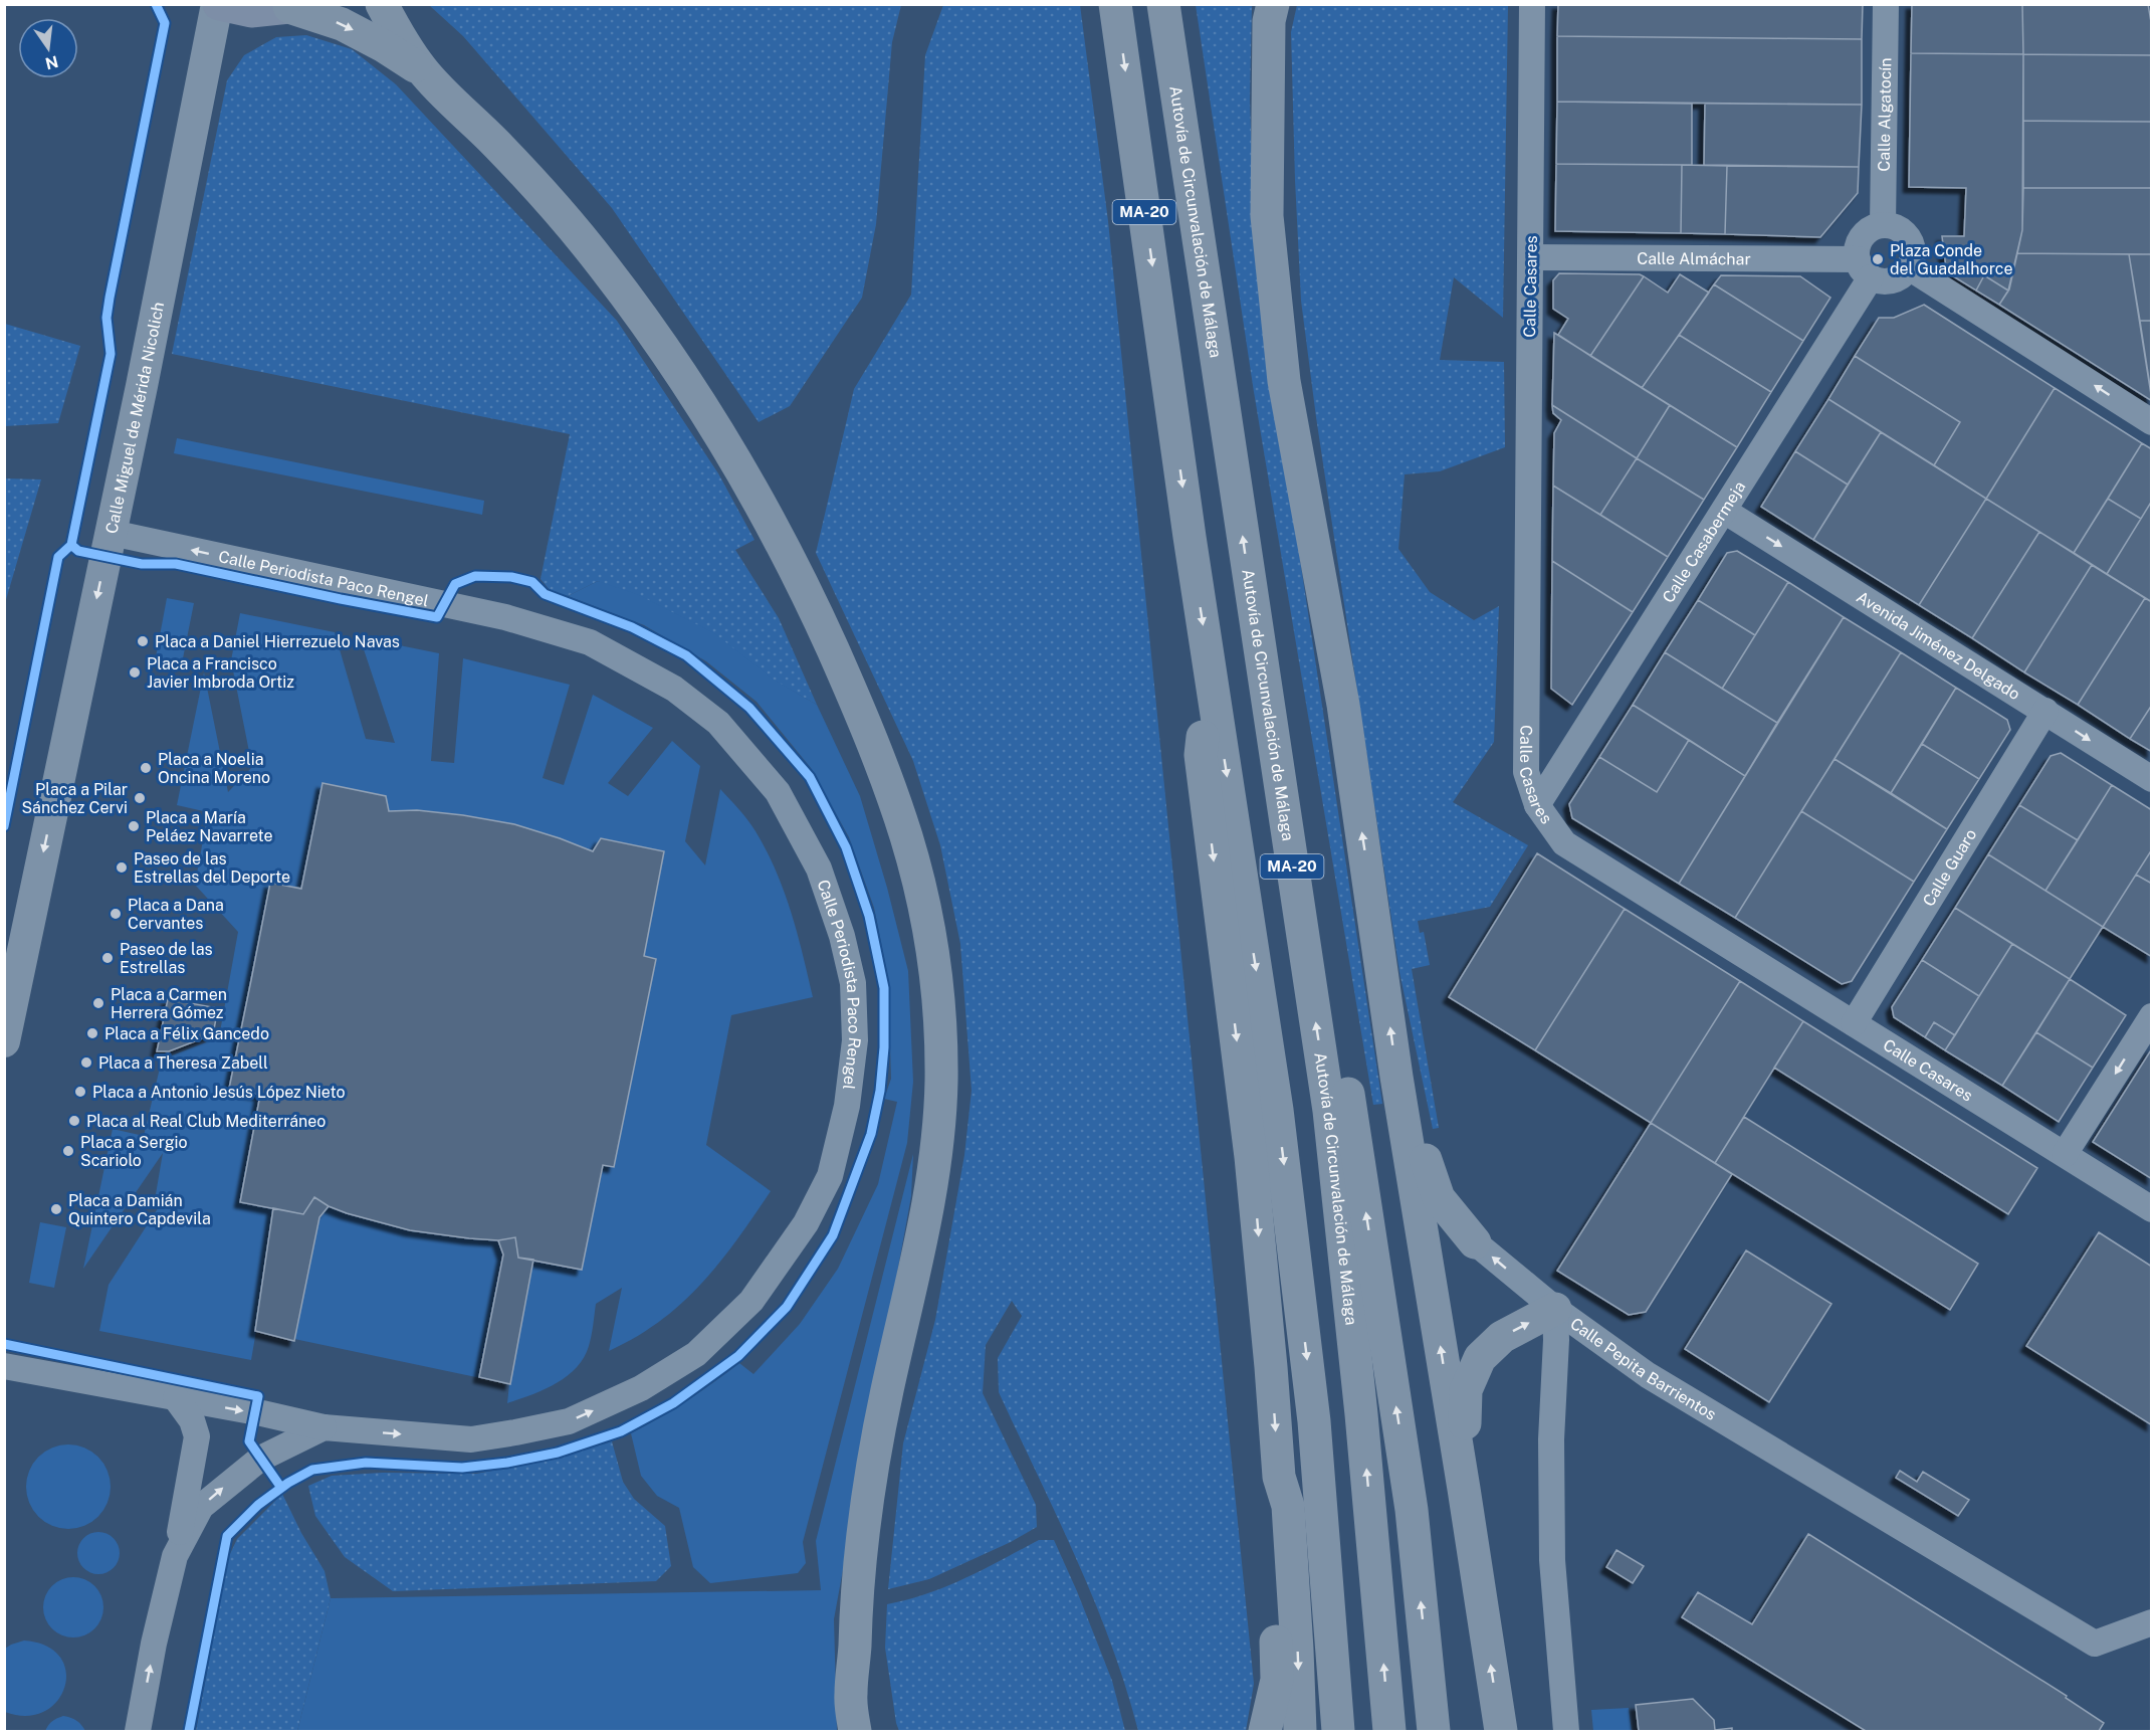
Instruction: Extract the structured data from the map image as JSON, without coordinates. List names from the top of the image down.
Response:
{
  "streets": {
    "highway": ["MA-20", "Autovía de Circunvalación de Málaga"],
    "street": [
      "Calle Algatocín",
      "Calle Almáchar",
      "Calle Casares",
      "Calle Miguel de Mérida Nicolich",
      "Calle Casabermeja",
      "Calle Periodista Paco Rengel",
      "Avenida Jiménez Delgado",
      "Calle Guaro",
      "Calle Pepita Barrientos"
    ]
  },
  "crossings": [
    ["Calle Algatocín", "Calle Almáchar"],
    ["Calle Algatocín", "Calle Casabermeja"],
    ["Calle Almáchar", "Calle Casares"],
    ["Calle Almáchar", "Calle Casabermeja"],
    ["Calle Casares", "Calle Casabermeja"],
    ["Calle Casares", "Calle Guaro"],
    ["Calle Miguel de Mérida Nicolich", "Calle Periodista Paco Rengel"],
    ["Calle Casabermeja", "Avenida Jiménez Delgado"],
    ["Avenida Jiménez Delgado", "Calle Guaro"]
  ],
  "one_way": ["Calle Miguel de Mérida Nicolich", "Avenida Jiménez Delgado"],
  "places": [
    "Plaza Conde del Guadalhorce",
    "Placa a Daniel Hierrezuelo Navas",
    "Placa a Francisco Javier Imbroda Ortiz",
    "Placa a Noelia Oncina Moreno",
    "Placa a Pilar Sánchez Cervi",
    "Placa a María Peláez Navarrete",
    "Paseo de las Estrellas del Deporte",
    "Placa a Dana Cervantes",
    "Paseo de las Estrellas",
    "Placa a Carmen Herrera Gómez",
    "Placa a Félix Gancedo",
    "Placa a Theresa Zabell",
    "Placa a Antonio Jesús López Nieto",
    "Placa al Real Club Mediterráneo",
    "Placa a Sergio Scariolo",
    "Placa a Damián Quintero Capdevila"
  ],
  "north": "bottom"
}
